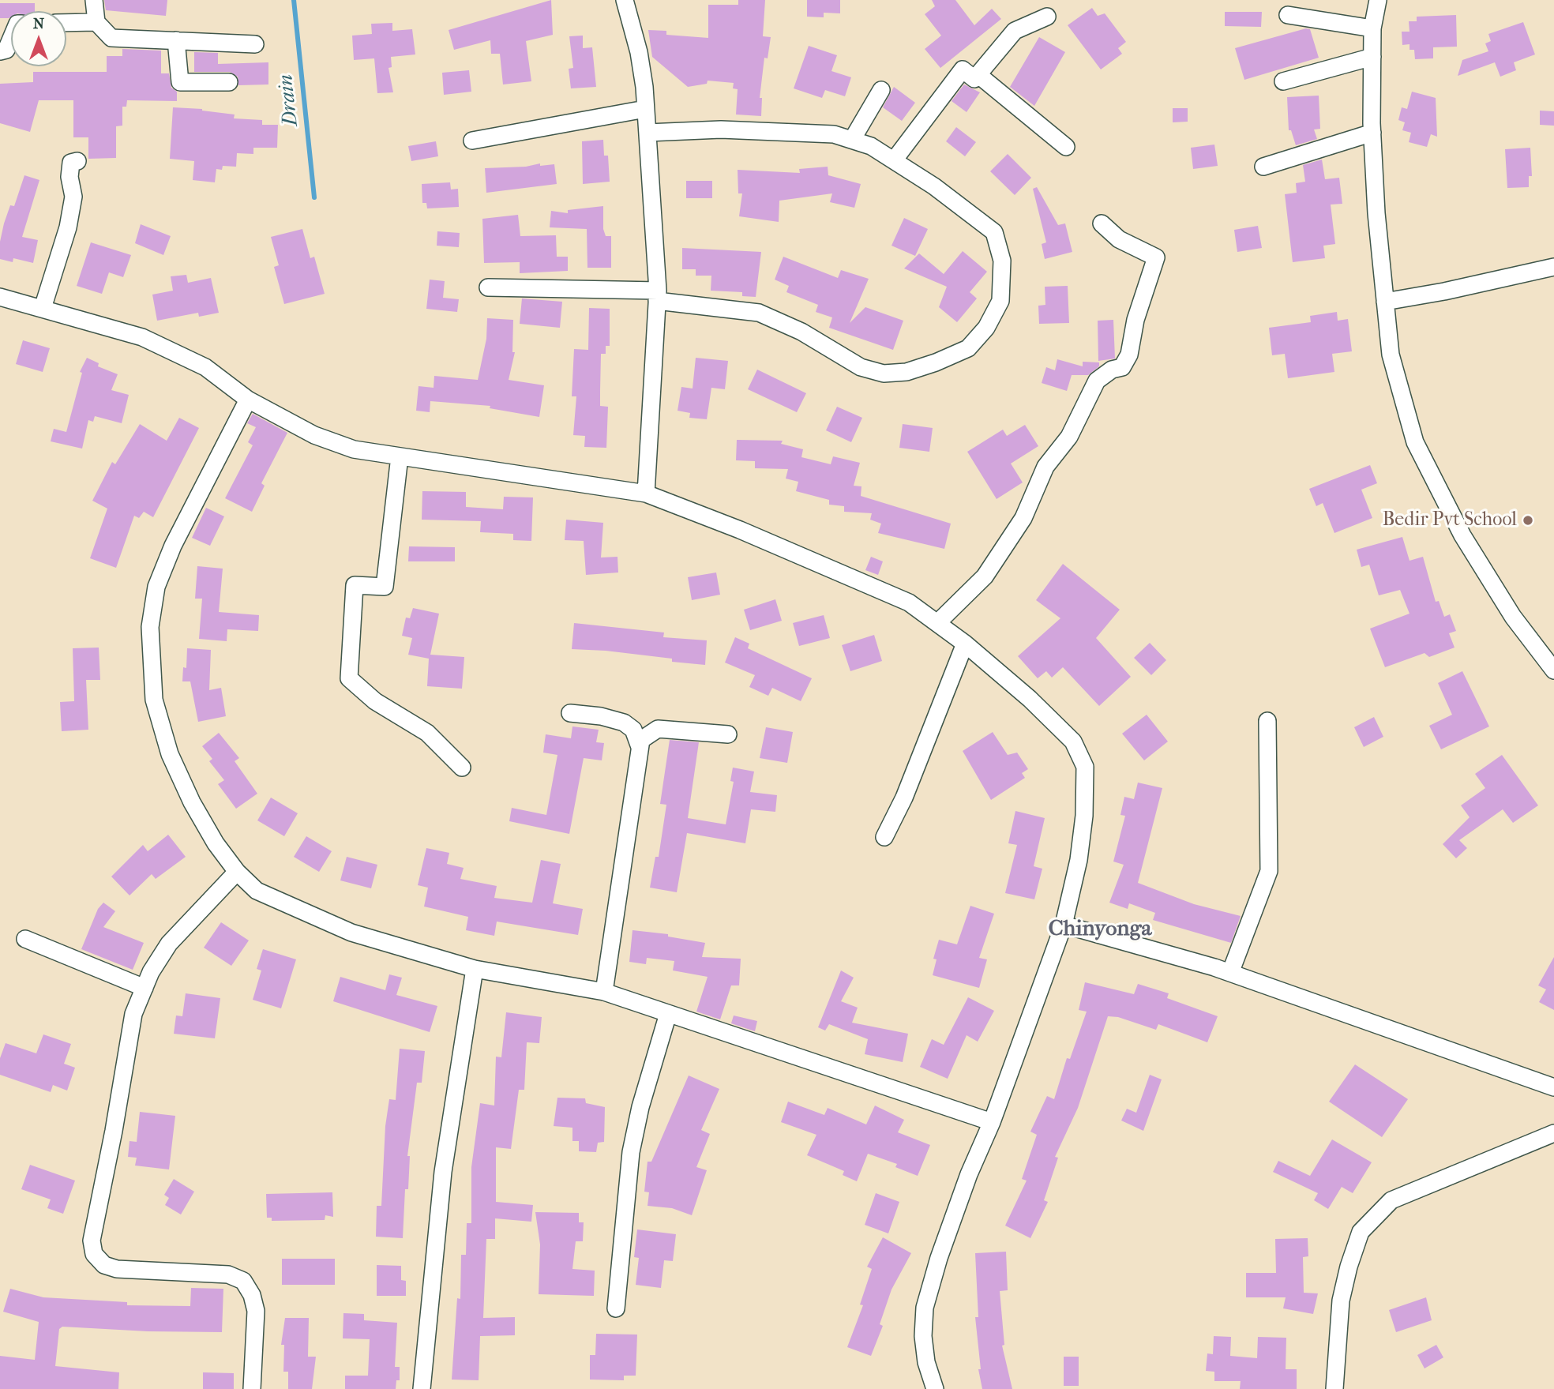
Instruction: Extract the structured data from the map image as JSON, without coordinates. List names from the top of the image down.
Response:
{
  "districts": ["Chinyonga"],
  "water": ["Drain"],
  "places": ["Bedir Pvt School"],
  "north": "top"
}
